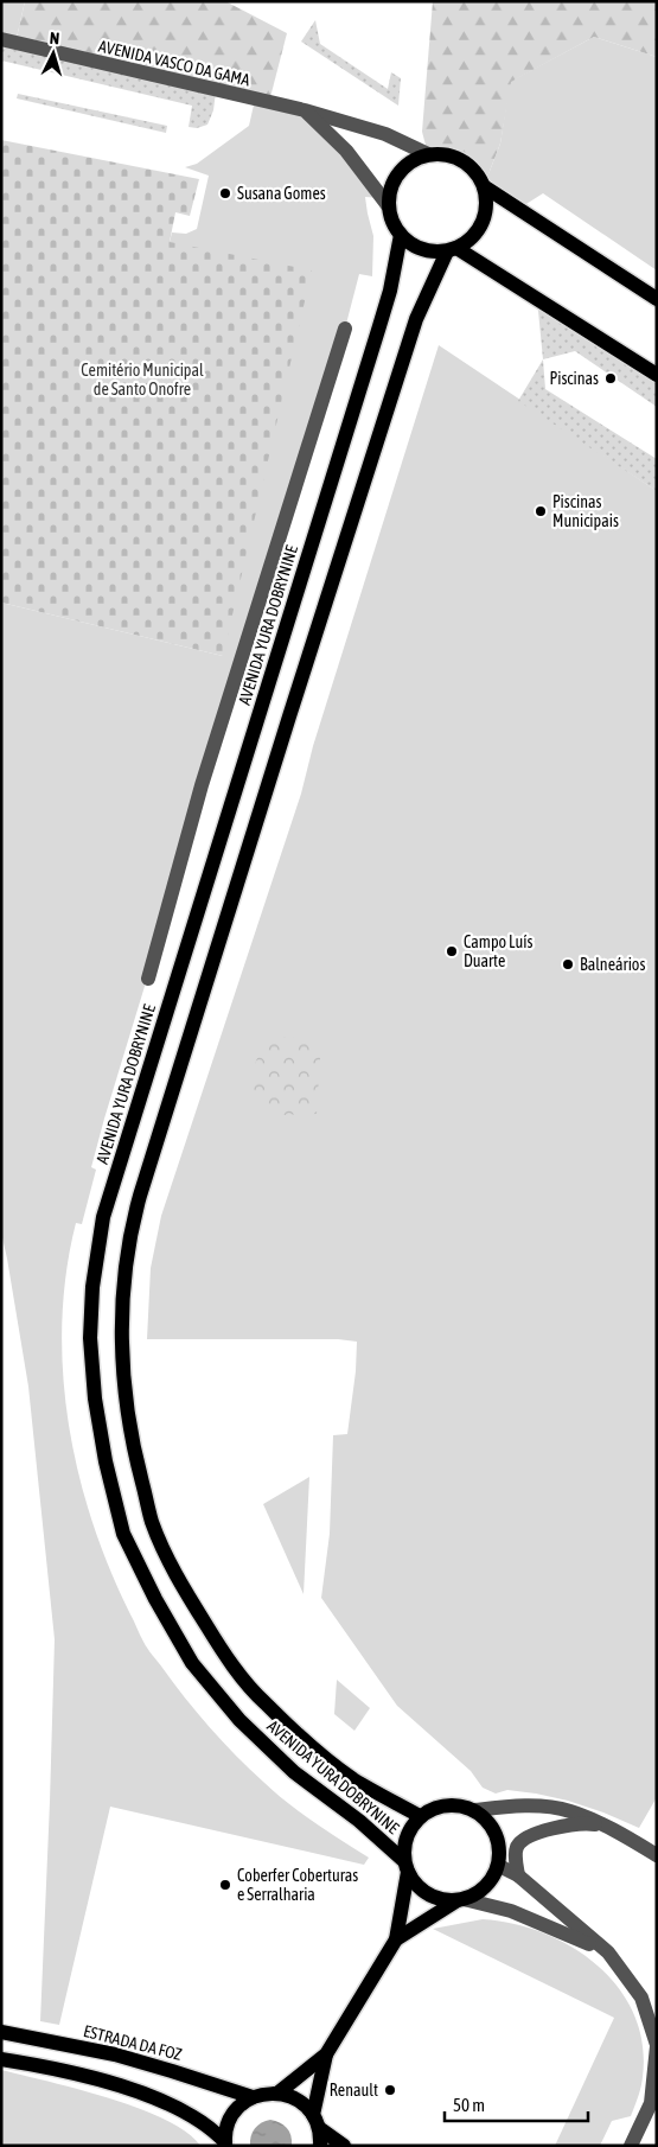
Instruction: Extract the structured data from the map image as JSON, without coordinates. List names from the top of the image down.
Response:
{
  "streets": {
    "main road": ["AVENIDA YURA DOBRYNINE", "ESTRADA DA FOZ"],
    "street": ["AVENIDA VASCO DA GAMA"]
  },
  "crossings": [
    ["AVENIDA VASCO DA GAMA", "AVENIDA YURA DOBRYNINE"]
  ],
  "parks": ["Cemitério Municipal de Santo Onofre"],
  "places": [
    "Susana Gomes",
    "Piscinas",
    "Piscinas Municipais",
    "Campo Luís Duarte",
    "Balneários",
    "Coberfer Coberturas e Serralharia",
    "Renault"
  ],
  "scale_bar": "50 m",
  "north": "top"
}
